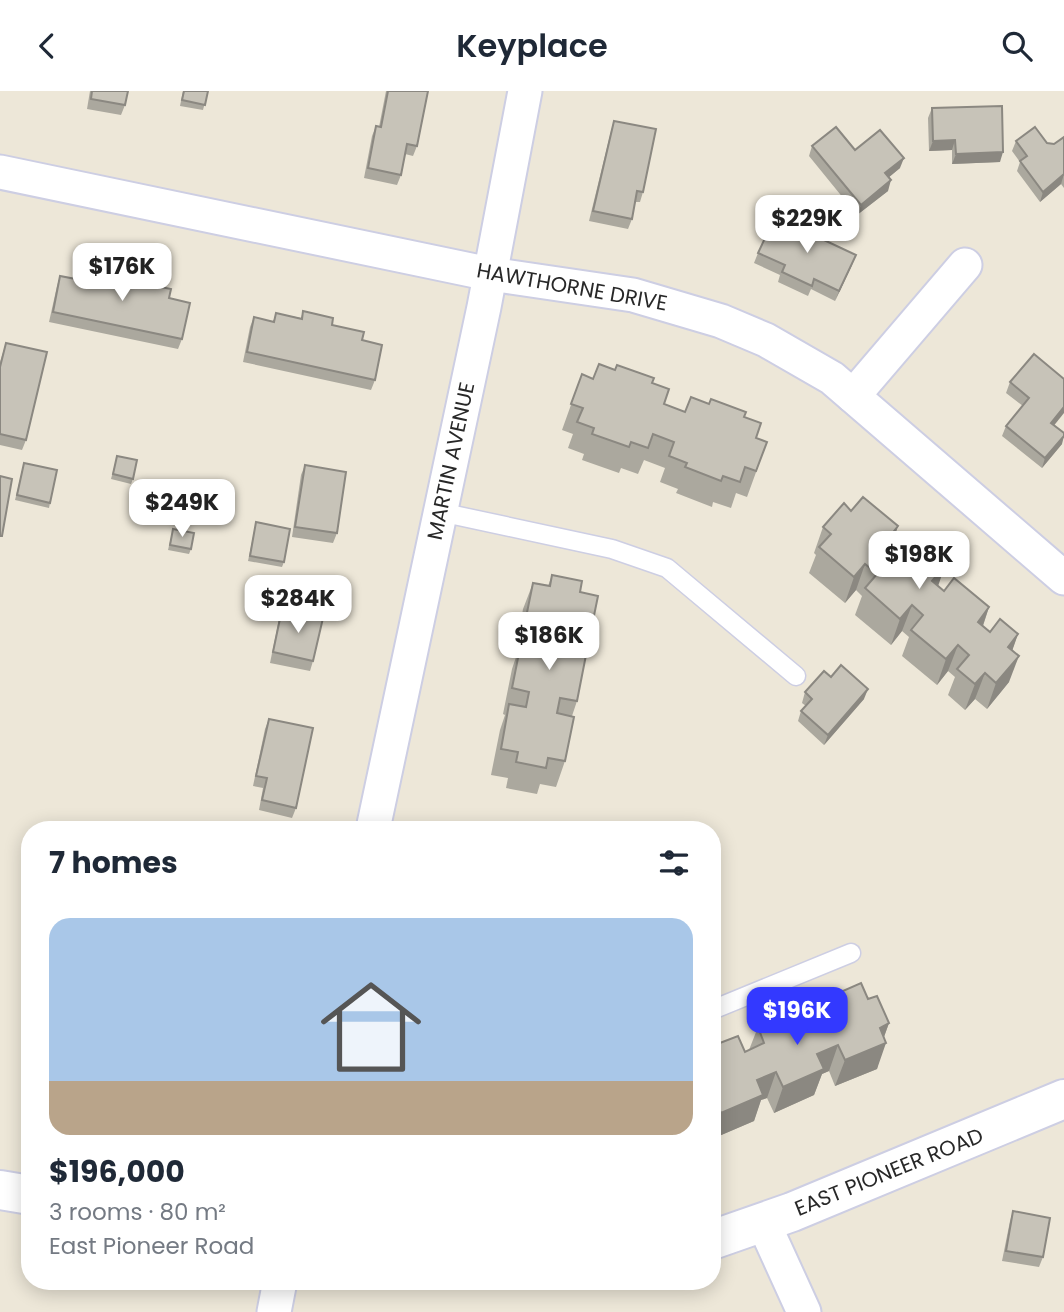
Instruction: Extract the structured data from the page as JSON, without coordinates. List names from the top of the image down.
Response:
{
  "streets": {
    "main road": ["EAST PIONEER ROAD"],
    "street": ["HAWTHORNE DRIVE", "MARTIN AVENUE"]
  },
  "crossings": [
    ["HAWTHORNE DRIVE", "MARTIN AVENUE"]
  ],
  "page": {
    "header": "Keyplace",
    "price": [
      "$229K",
      "$176K",
      "$249K",
      "$198K",
      "$284K",
      "$186K",
      "$196K"
    ],
    "heading": "7 homes",
    "list": [
      {
        "name": "$196,000",
        "note": "3 rooms · 80 m² · East Pioneer Road"
      }
    ]
  }
}
